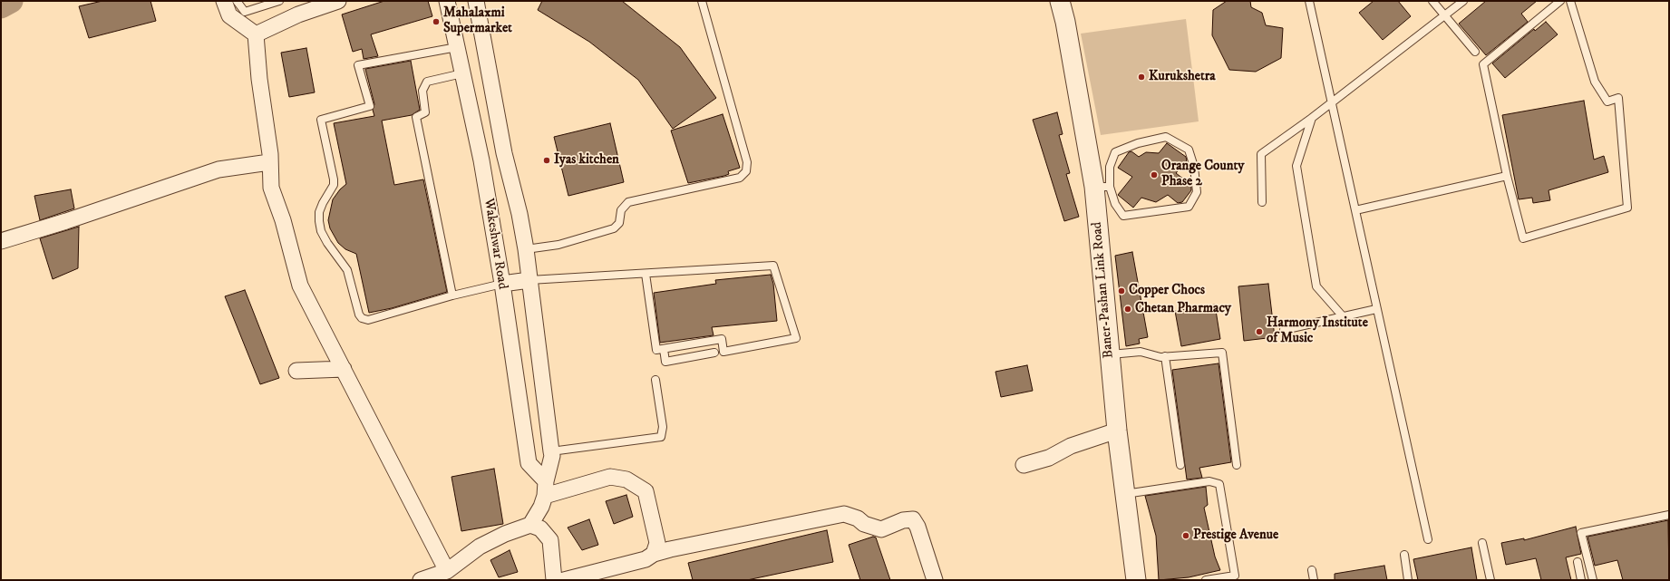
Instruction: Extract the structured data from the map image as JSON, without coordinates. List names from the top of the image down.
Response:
{
  "streets": {
    "street": ["Wakeshwar Road", "Baner-Pashan Link Road"]
  },
  "places": [
    "Mahalaxmi Supermarket",
    "Kurukshetra",
    "Iyas kitchen",
    "Orange County Phase 2",
    "Copper Chocs",
    "Chetan Pharmacy",
    "Harmony Institute of Music",
    "Prestige Avenue"
  ]
}
